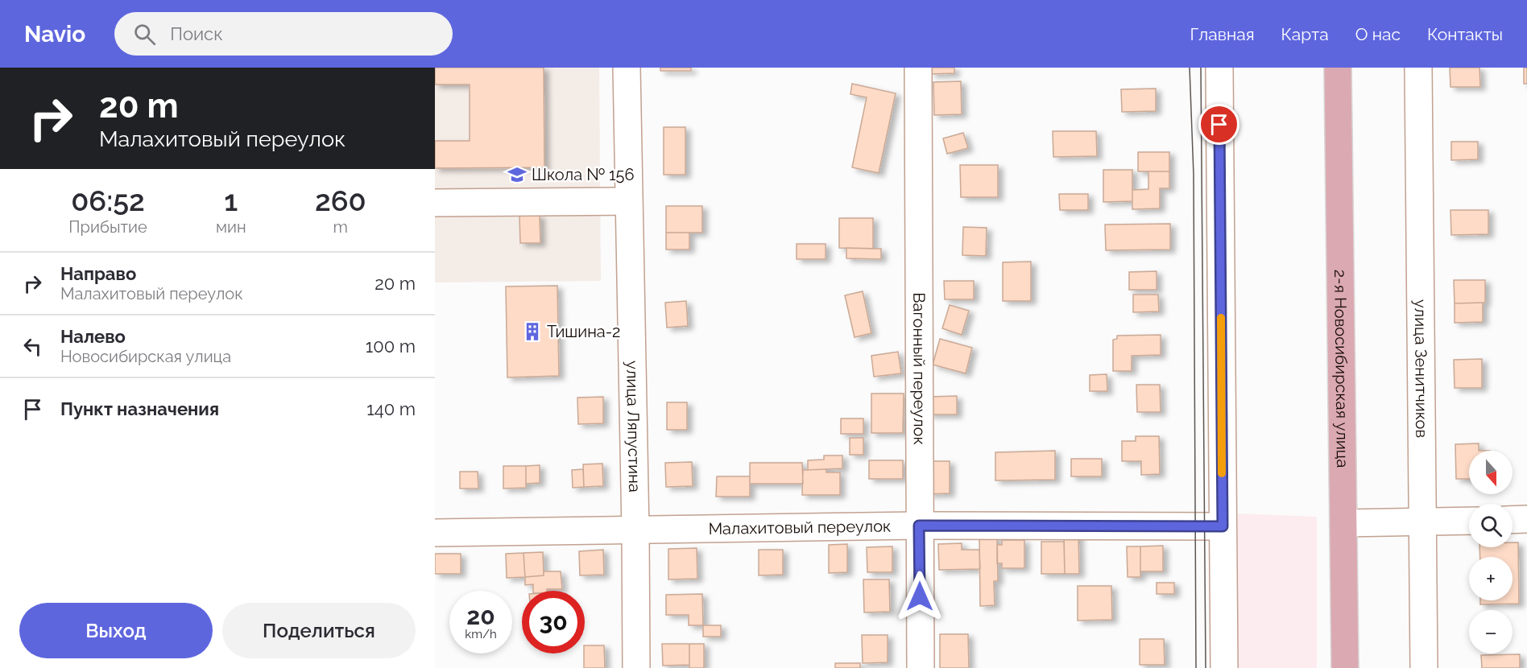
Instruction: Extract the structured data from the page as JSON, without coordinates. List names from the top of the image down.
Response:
{
  "streets": {
    "main road": ["2-я Новосибирская улица"],
    "street": [
      "Вагонный переулок",
      "улица Зенитчиков",
      "улица Ляпустина",
      "Малахитовый переулок"
    ]
  },
  "crossings": [
    ["Вагонный переулок", "Малахитовый переулок"],
    ["улица Ляпустина", "Малахитовый переулок"]
  ],
  "places": {
    "school or university": ["Школа № 156"],
    "building": ["Тишина-2"]
  },
  "north": "bottom",
  "page": {
    "header": "Navio",
    "search": "Поиск",
    "nav": [
      "Главная",
      "Карта",
      "О нас",
      "Контакты"
    ],
    "turn": ["20 m", "Малахитовый переулок"],
    "eta": [
      "06:52",
      "Прибытие",
      "1",
      "мин",
      "260",
      "m"
    ],
    "list": [
      {
        "name": "Направо",
        "note": "Малахитовый переулок",
        "value": "20 m"
      },
      {
        "name": "Налево",
        "note": "Новосибирская улица",
        "value": "100 m"
      },
      {
        "name": "Пункт назначения",
        "value": "140 m"
      }
    ],
    "map_buttons": ["+", "−"],
    "speed": "20 km/h",
    "limit": "30",
    "buttons": ["Выход", "Поделиться"]
  }
}
